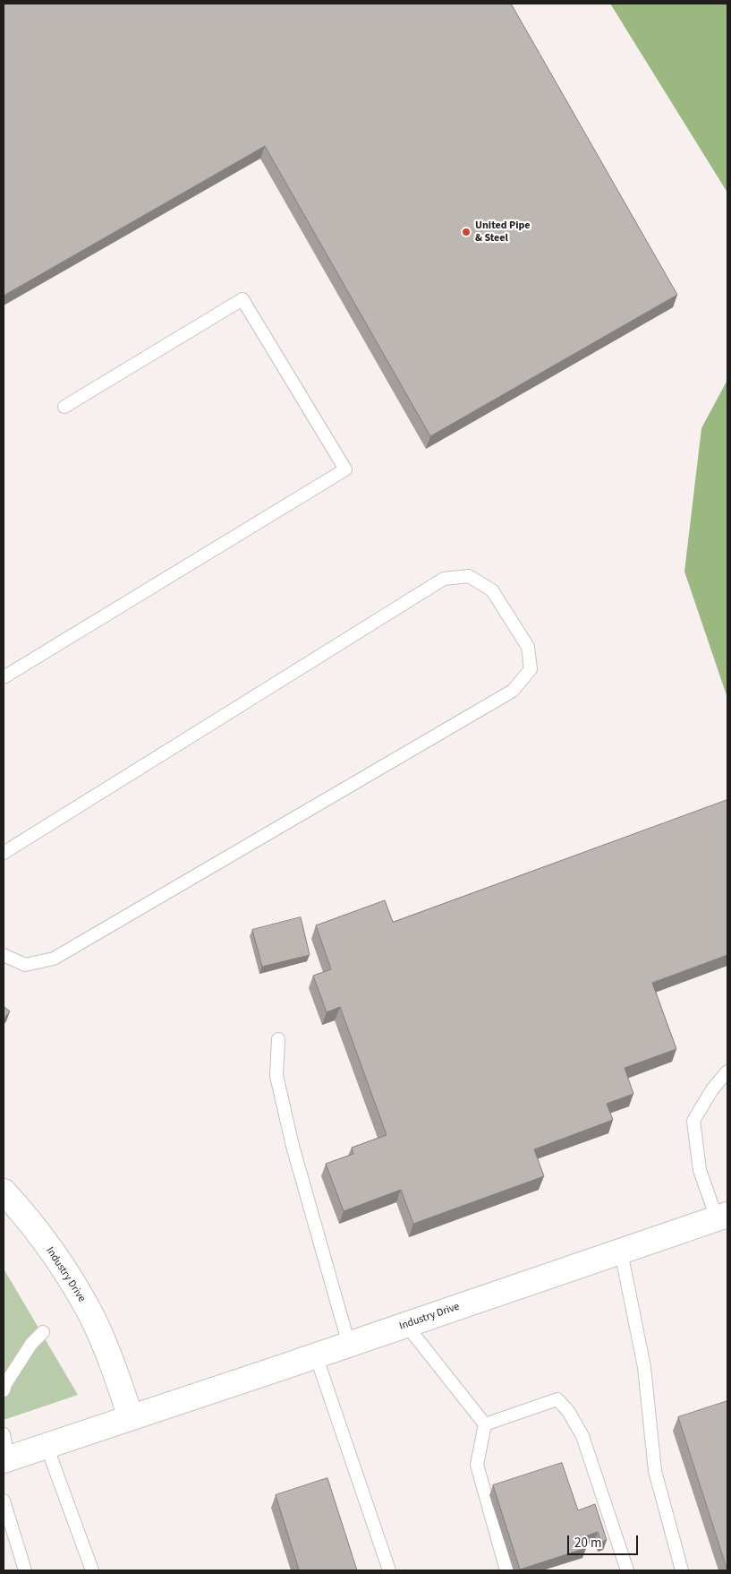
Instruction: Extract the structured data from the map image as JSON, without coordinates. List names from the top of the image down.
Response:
{
  "streets": {
    "street": ["Industry Drive"]
  },
  "places": ["United Pipe & Steel"],
  "scale_bar": "20 m"
}
